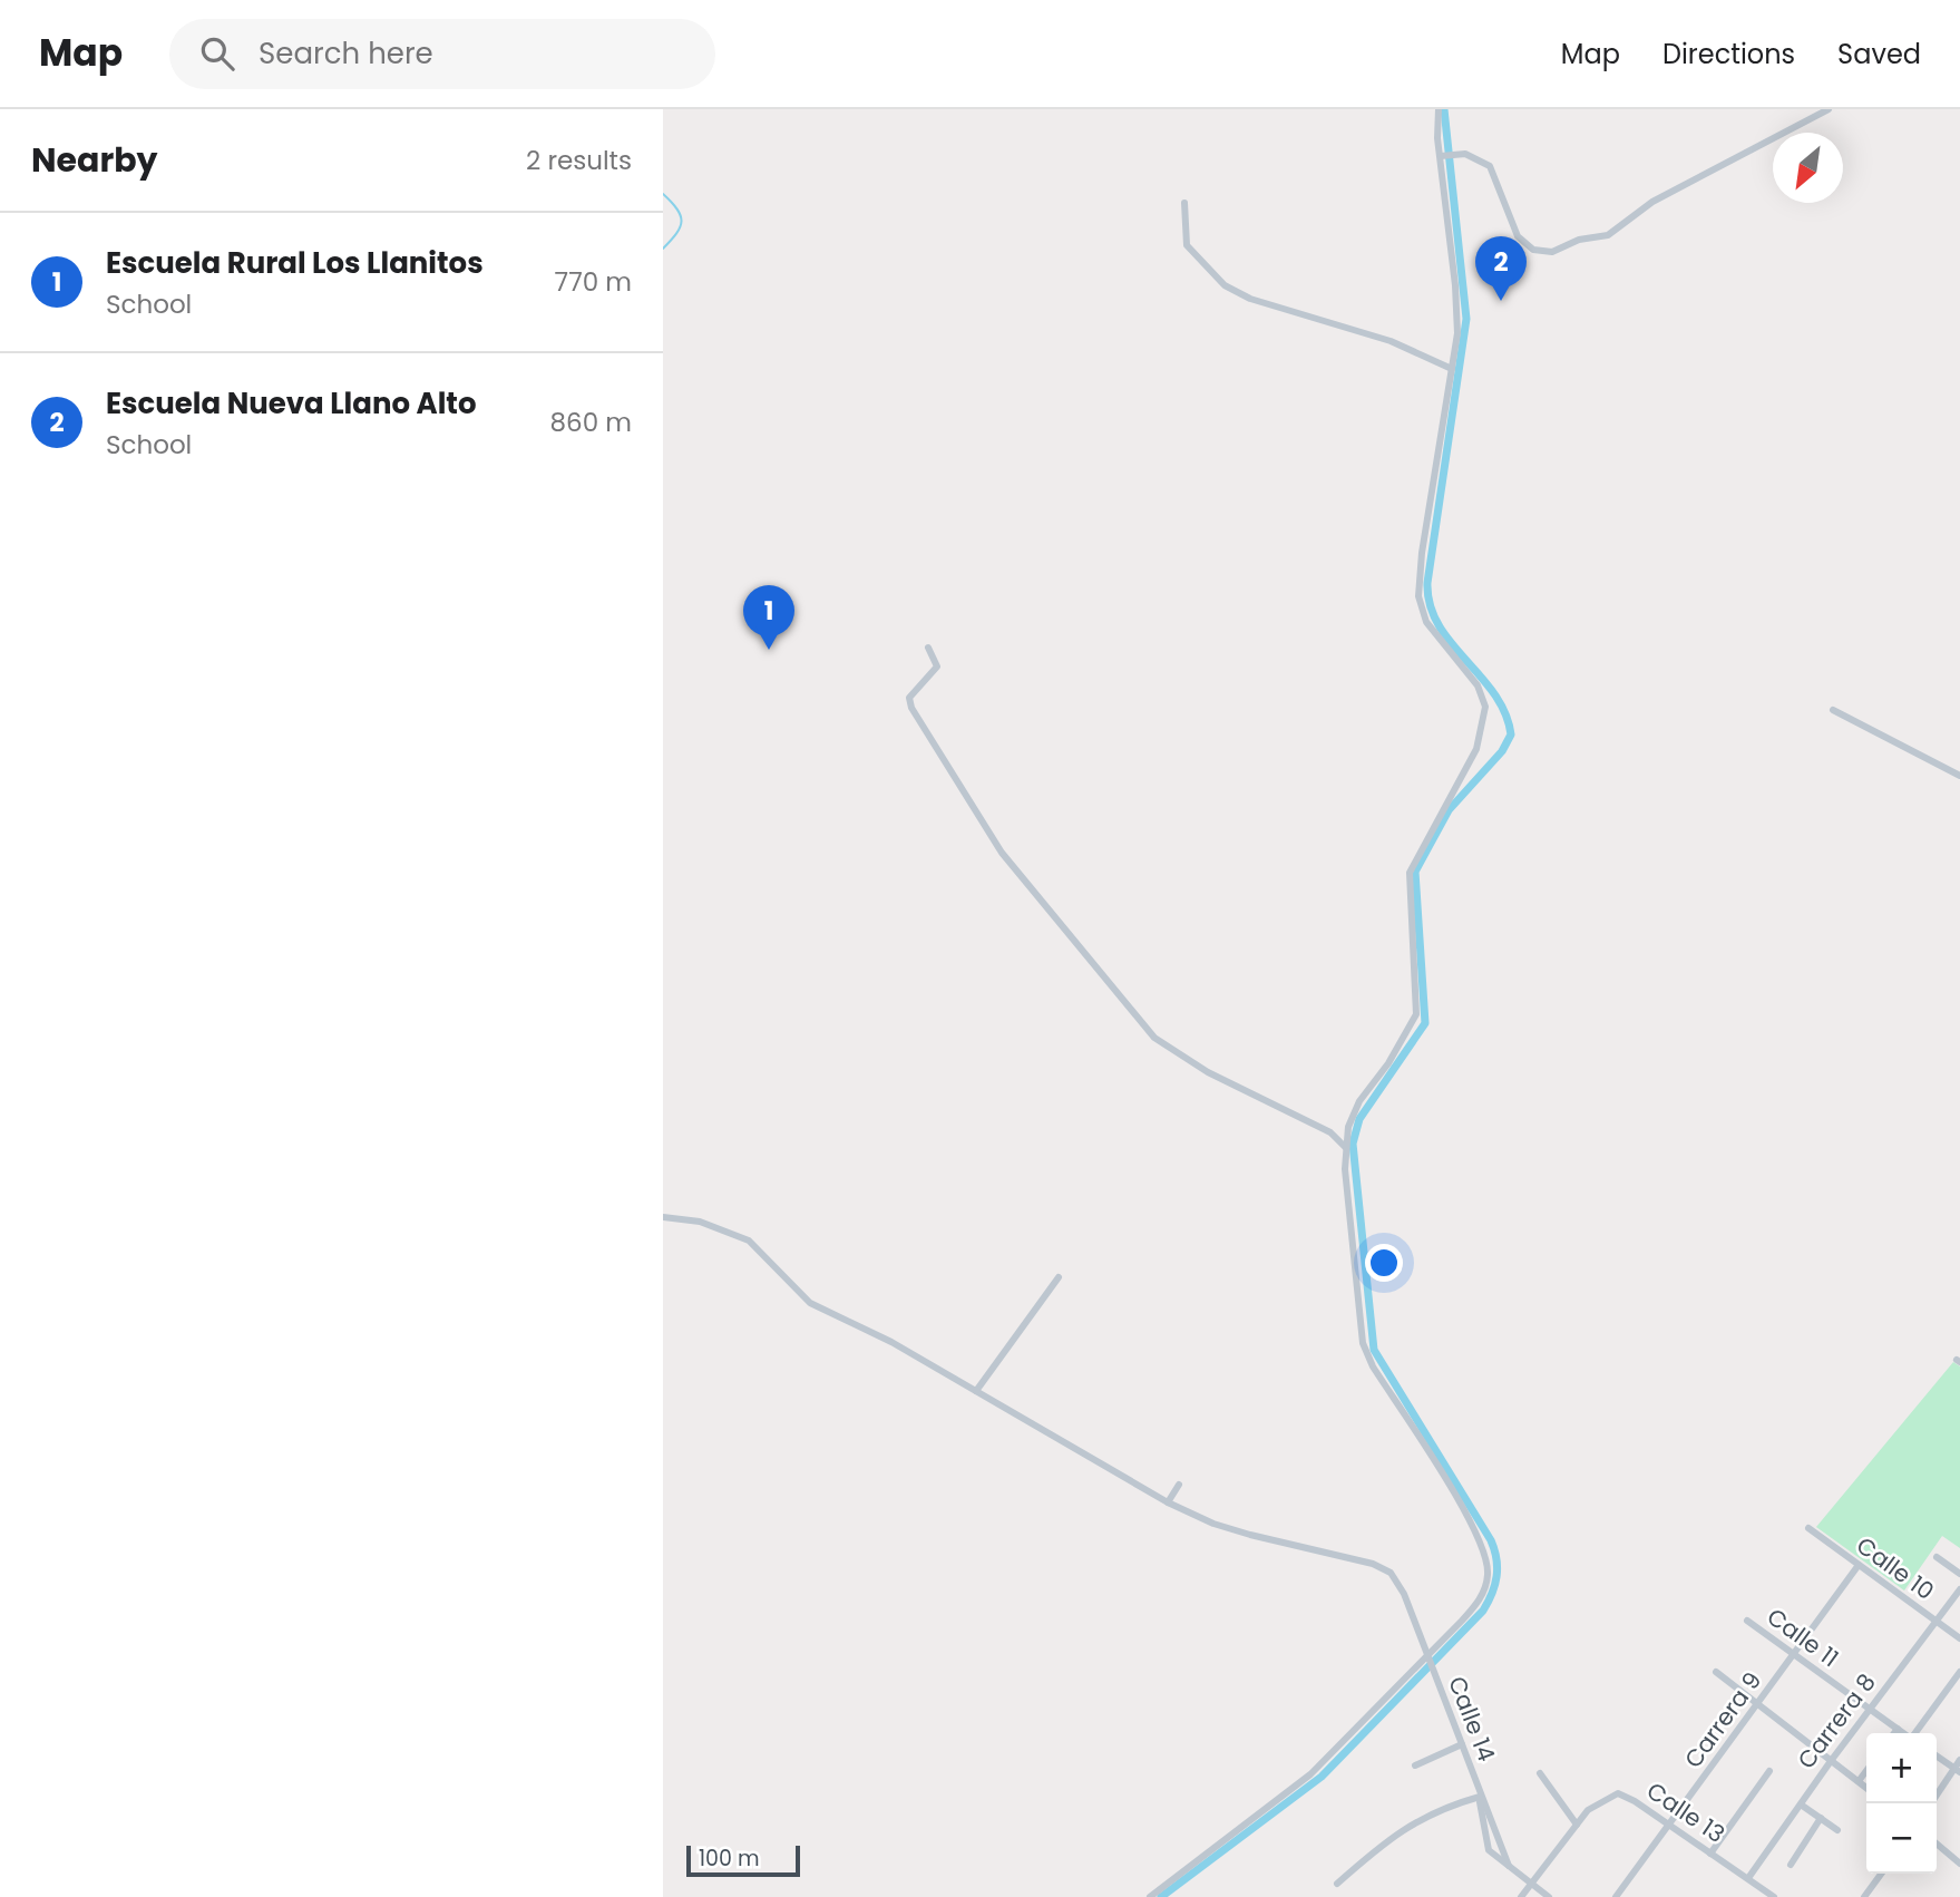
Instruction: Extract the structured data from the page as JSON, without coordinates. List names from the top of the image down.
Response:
{
  "streets": {
    "street": [
      "Calle 10",
      "Calle 11",
      "Calle 14",
      "Carrera 9",
      "Carrera 8",
      "Calle 13"
    ]
  },
  "crossings": [
    ["Calle 10", "Carrera 9"],
    ["Calle 10", "Carrera 8"],
    ["Calle 11", "Carrera 9"],
    ["Calle 11", "Carrera 8"],
    ["Carrera 9", "Calle 13"],
    ["Carrera 8", "Calle 13"]
  ],
  "scale_bar": "100 m",
  "north": "bottom left",
  "page": {
    "header": "Map",
    "search": "Search here",
    "nav": ["Map", "Directions", "Saved"],
    "heading": ["Nearby", "2 results"],
    "list": [
      {
        "mark": "1",
        "name": "Escuela Rural Los Llanitos",
        "note": "School",
        "value": "770 m"
      },
      {
        "mark": "2",
        "name": "Escuela Nueva Llano Alto",
        "note": "School",
        "value": "860 m"
      }
    ],
    "pins": ["2", "1"],
    "map_buttons": ["+", "−"],
    "scale": "100 m"
  }
}
